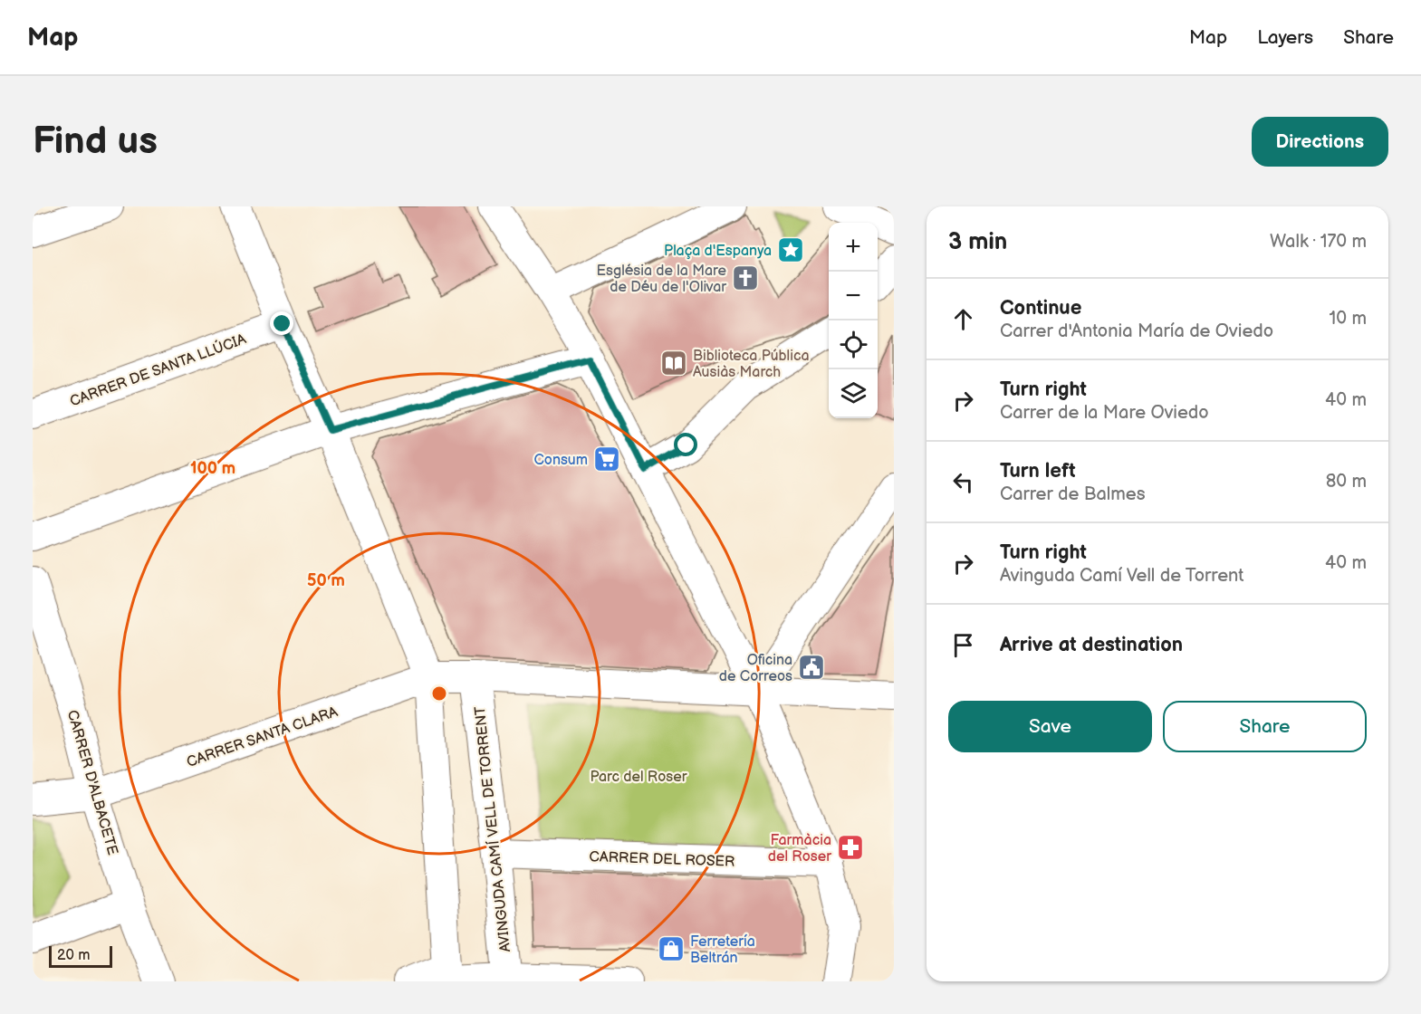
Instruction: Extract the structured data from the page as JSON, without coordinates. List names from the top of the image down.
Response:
{
  "streets": {
    "street": [
      "CARRER DE SANTA LLÚCIA",
      "CARRER SANTA CLARA",
      "CARRER D'ALBACETE",
      "AVINGUDA CAMÍ VELL DE TORRENT",
      "CARRER DEL ROSER"
    ]
  },
  "crossings": [
    ["CARRER SANTA CLARA", "CARRER D'ALBACETE"],
    ["CARRER SANTA CLARA", "AVINGUDA CAMÍ VELL DE TORRENT"],
    ["AVINGUDA CAMÍ VELL DE TORRENT", "CARRER DEL ROSER"]
  ],
  "parks": ["Parc del Roser"],
  "places": {
    "place": ["Plaça d'Espanya"],
    "church": ["Església de la Mare de Déu de l'Olivar"],
    "library": ["Biblioteca Pública Ausiàs March"],
    "supermarket": ["Consum"],
    "public building": ["Oficina de Correos"],
    "pharmacy": ["Farmàcia del Roser"],
    "shop": ["Ferretería Beltrán"]
  },
  "scale_bar": "20 m",
  "page": {
    "header": "Map",
    "nav": ["Map", "Layers", "Share"],
    "buttons": [
      "Directions",
      ["Save", "Share"]
    ],
    "title": "Find us",
    "heading": ["3 min", "Walk · 170 m"],
    "map_buttons": ["+", "−"],
    "list": [
      ["Continue", "Carrer d'Antonia María de Oviedo", "10 m"],
      ["Turn right", "Carrer de la Mare Oviedo", "40 m"],
      ["Turn left", "Carrer de Balmes", "80 m"],
      ["Turn right", "Avinguda Camí Vell de Torrent", "40 m"],
      "Arrive at destination"
    ],
    "scale": "20 m"
  },
  "rings": ["100 m", "50 m"]
}
